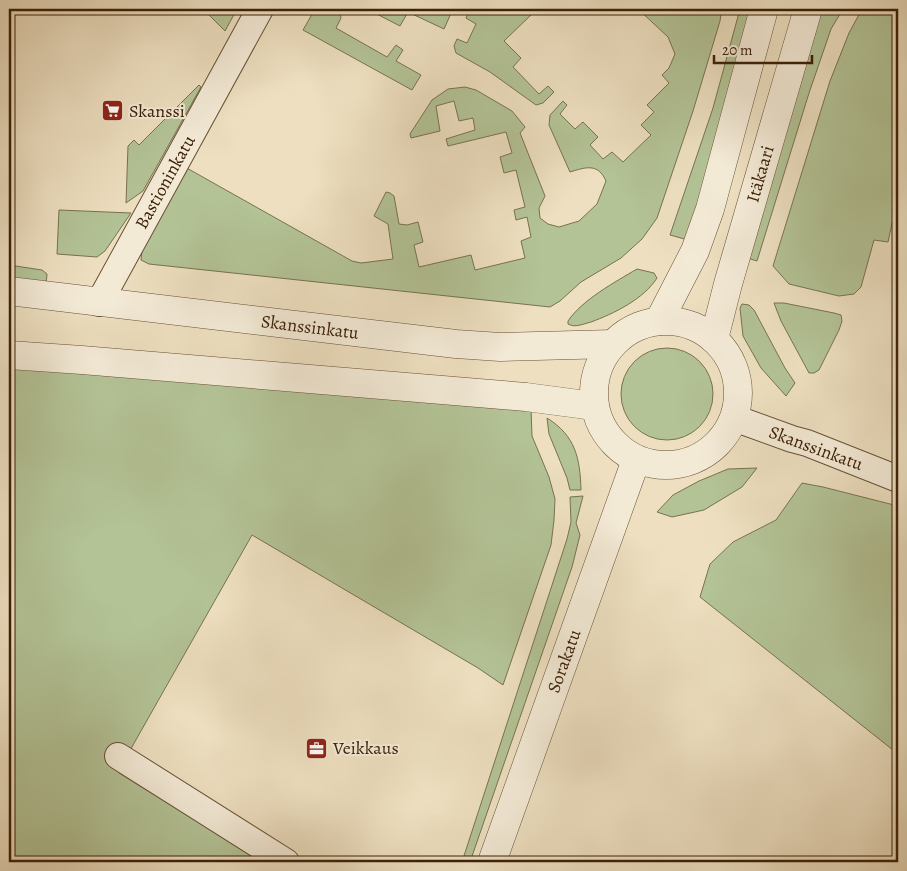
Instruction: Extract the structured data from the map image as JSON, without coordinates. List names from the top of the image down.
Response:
{
  "streets": {
    "street": [
      "Itäkaari",
      "Bastioninkatu",
      "Skanssinkatu",
      "Sorakatu"
    ]
  },
  "crossings": [
    ["Itäkaari", "Skanssinkatu"],
    ["Itäkaari", "Sorakatu"],
    ["Bastioninkatu", "Skanssinkatu"],
    ["Skanssinkatu", "Sorakatu"]
  ],
  "places": {
    "supermarket": ["Skanssi"],
    "office": ["Veikkaus"]
  },
  "scale_bar": "20 m"
}
